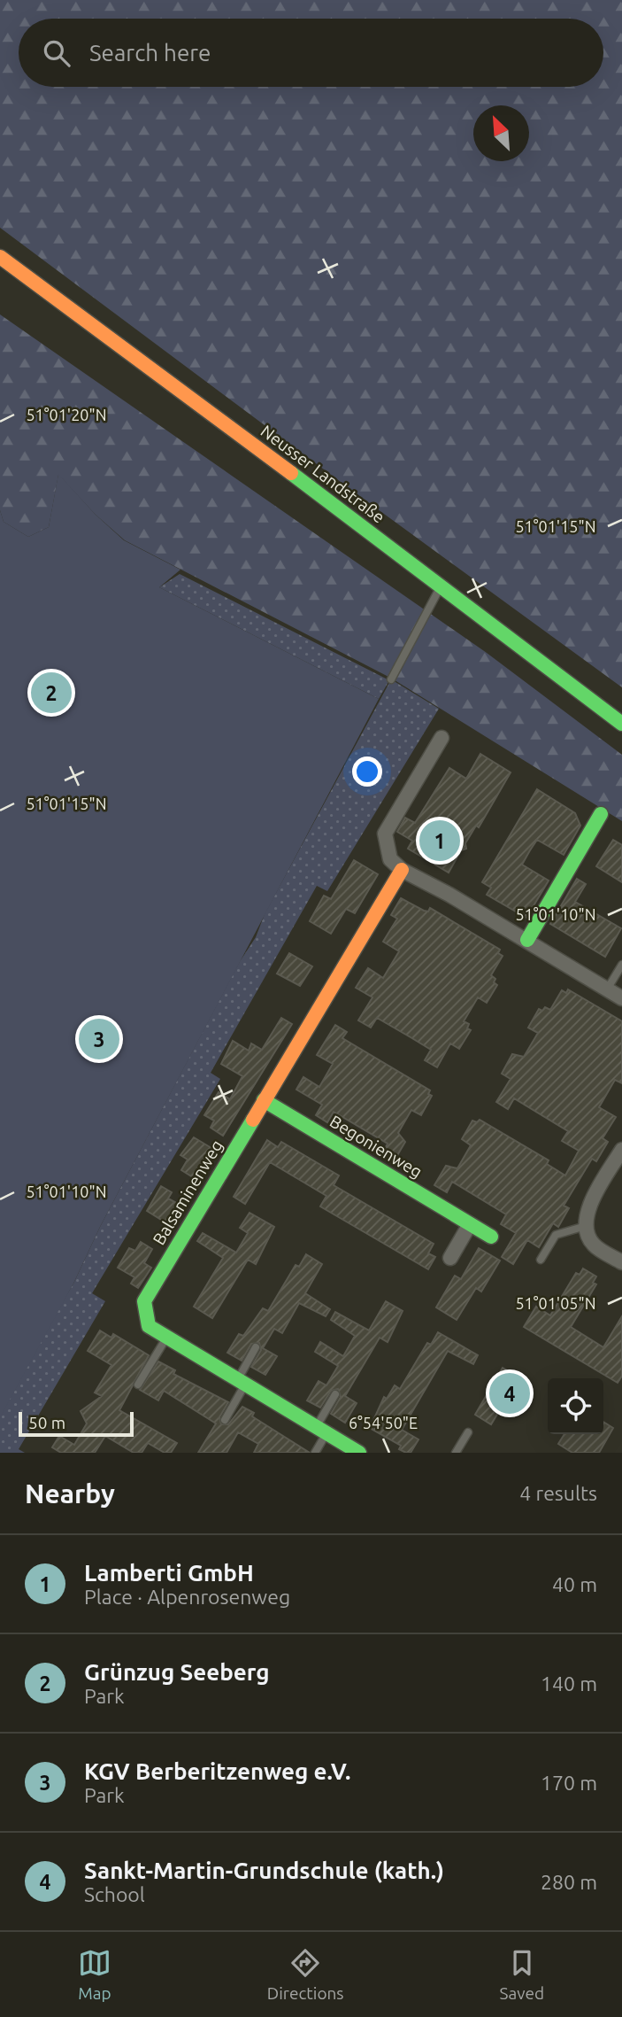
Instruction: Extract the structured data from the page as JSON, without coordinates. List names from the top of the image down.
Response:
{
  "streets": {
    "street": ["Neusser Landstraße", "Begonienweg", "Balsaminenweg"]
  },
  "crossings": [
    ["Begonienweg", "Balsaminenweg"]
  ],
  "scale_bar": "50 m",
  "north": "top left",
  "page": {
    "search": "Search here",
    "pins": [
      "2",
      "1",
      "3",
      "4"
    ],
    "scale": "50 m",
    "heading": ["Nearby", "4 results"],
    "list": [
      {
        "mark": "1",
        "name": "Lamberti GmbH",
        "note": "Place · Alpenrosenweg",
        "value": "40 m"
      },
      {
        "mark": "2",
        "name": "Grünzug Seeberg",
        "note": "Park",
        "value": "140 m"
      },
      {
        "mark": "3",
        "name": "KGV Berberitzenweg e.V.",
        "note": "Park",
        "value": "170 m"
      },
      {
        "mark": "4",
        "name": "Sankt-Martin-Grundschule (kath.)",
        "note": "School",
        "value": "280 m"
      }
    ],
    "nav": ["Map", "Directions", "Saved"]
  },
  "coordinates": [
    "51°01'20\"N",
    "51°01'15\"N",
    "51°01'10\"N",
    "51°01'05\"N",
    "6°54'50\"E"
  ]
}
